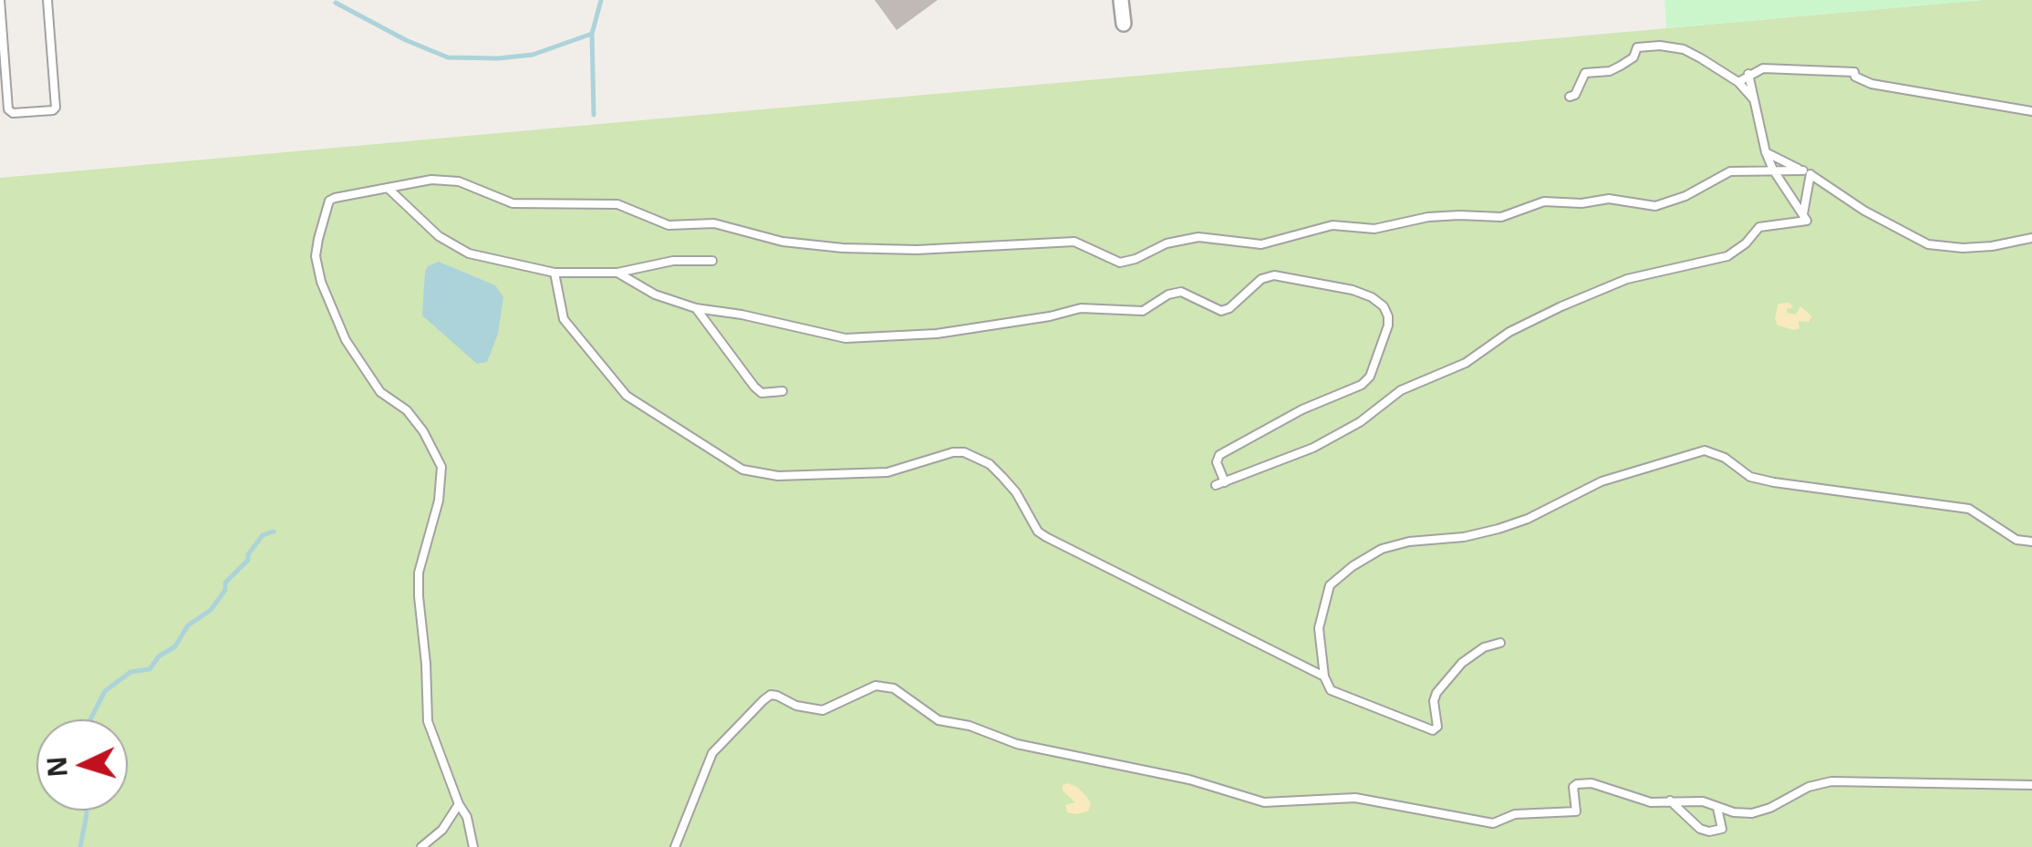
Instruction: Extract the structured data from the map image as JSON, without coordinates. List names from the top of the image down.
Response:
{
  "north": "left"
}
